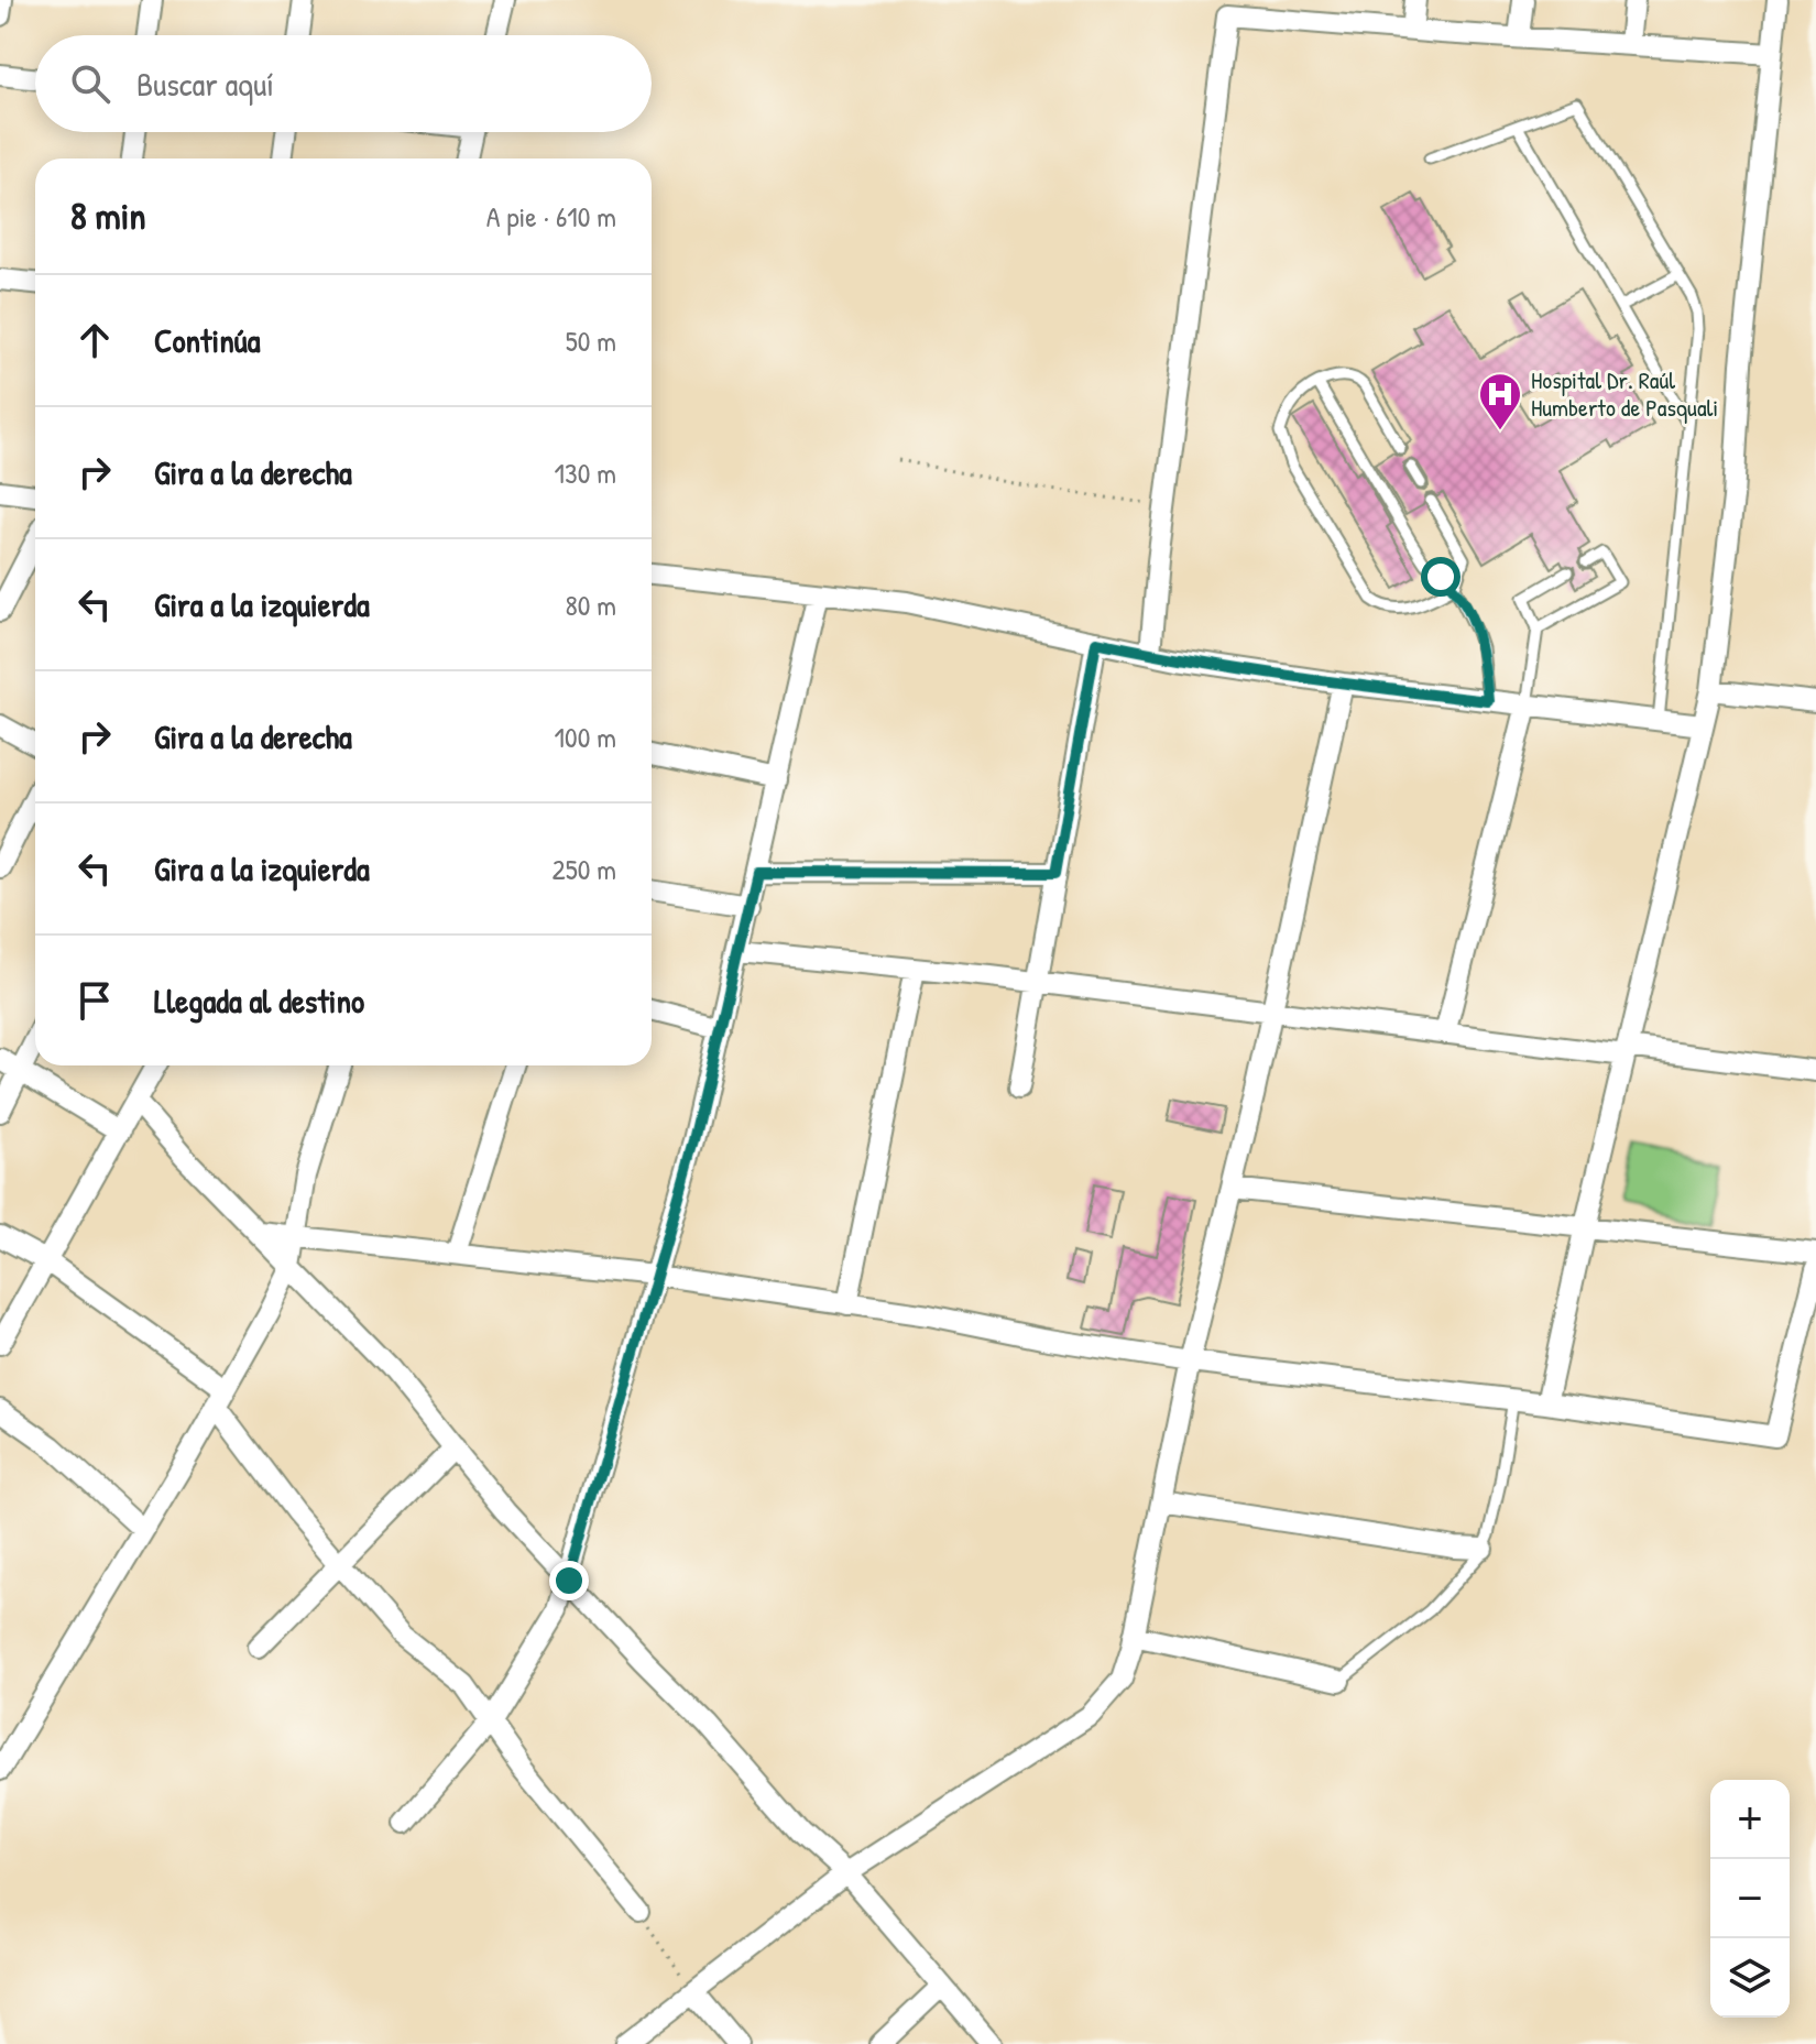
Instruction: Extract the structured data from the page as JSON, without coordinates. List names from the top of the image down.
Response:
{
  "places": {
    "hospital": ["Hospital Dr. Raúl Humberto de Pasquali"]
  },
  "page": {
    "search": "Buscar aquí",
    "heading": ["8 min", "A pie · 610 m"],
    "list": [
      ["Continúa", "50 m"],
      ["Gira a la derecha", "130 m"],
      ["Gira a la izquierda", "80 m"],
      ["Gira a la derecha", "100 m"],
      ["Gira a la izquierda", "250 m"],
      "Llegada al destino"
    ],
    "map_buttons": ["+", "−"]
  }
}
